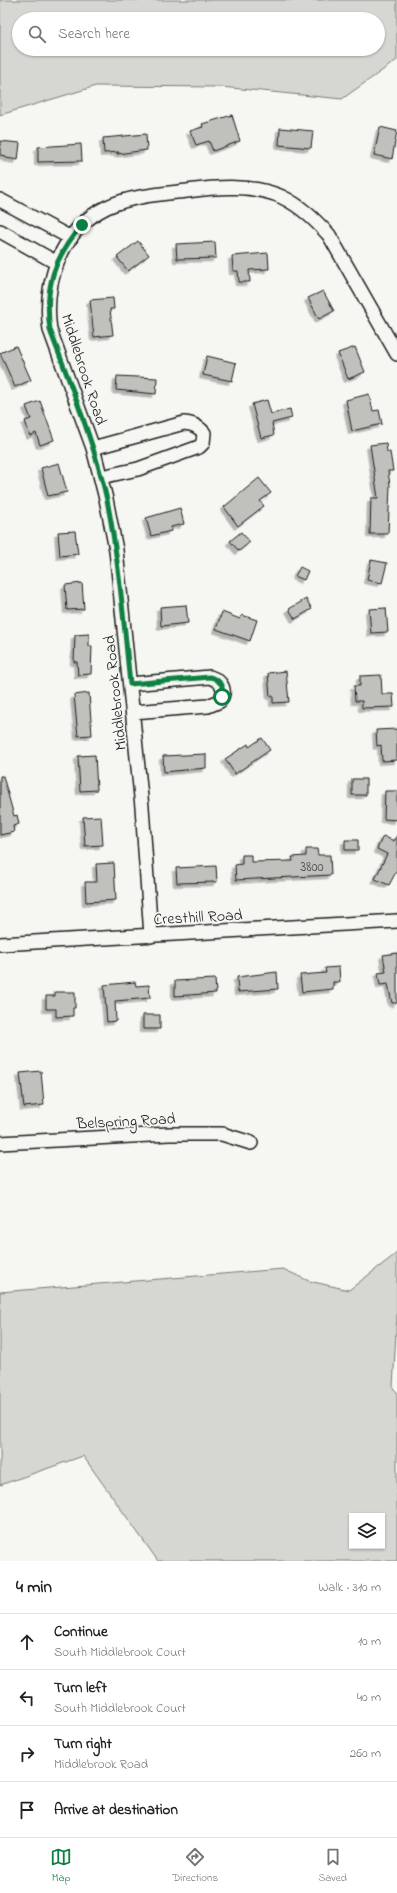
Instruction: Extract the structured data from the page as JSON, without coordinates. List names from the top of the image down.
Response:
{
  "streets": {
    "street": ["Middlebrook Road", "Cresthill Road", "Belspring Road"]
  },
  "crossings": [
    ["Middlebrook Road", "Cresthill Road"]
  ],
  "house_numbers": ["3800"],
  "page": {
    "search": "Search here",
    "heading": ["4 min", "Walk · 310 m"],
    "list": [
      ["Continue", "South Middlebrook Court", "10 m"],
      ["Turn left", "South Middlebrook Court", "40 m"],
      ["Turn right", "Middlebrook Road", "260 m"],
      "Arrive at destination"
    ],
    "nav": ["Map", "Directions", "Saved"]
  }
}
